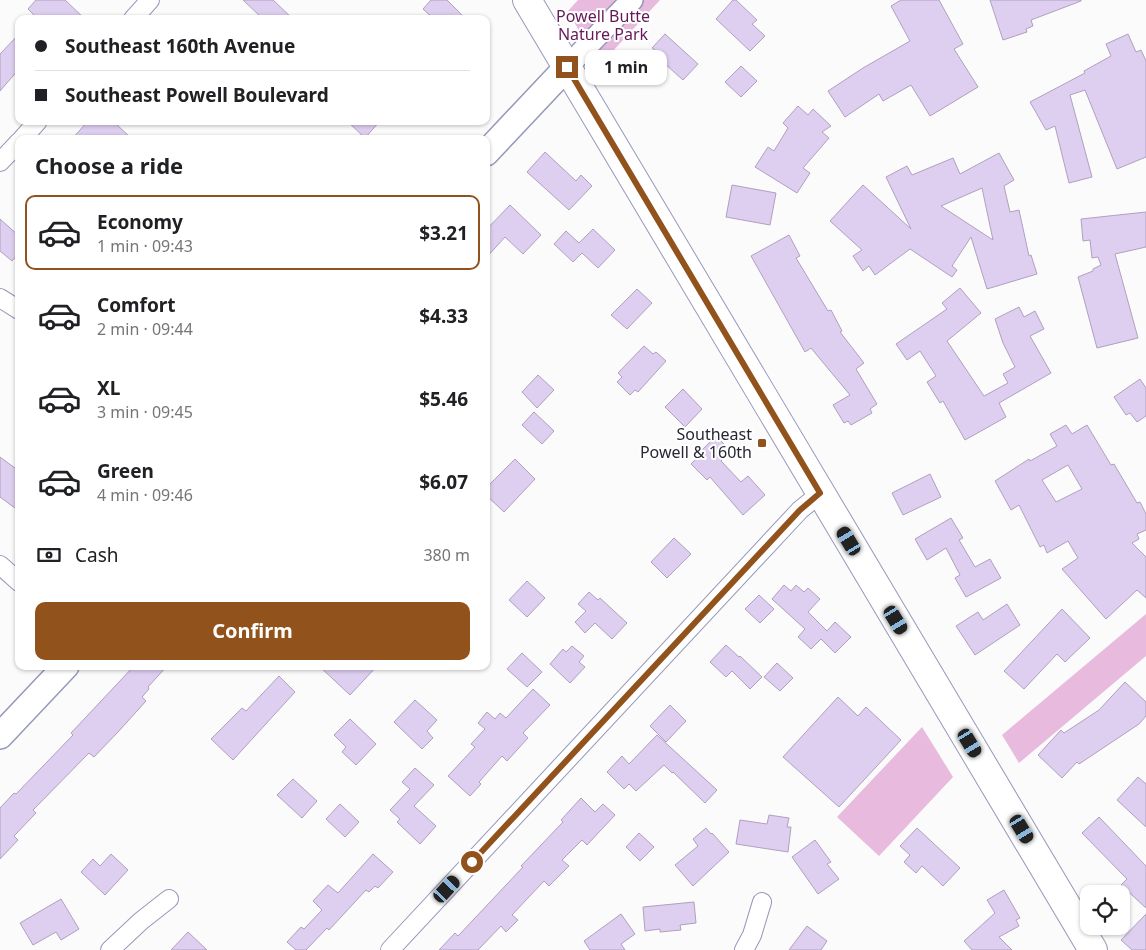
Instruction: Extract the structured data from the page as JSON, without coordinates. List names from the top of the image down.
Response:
{
  "parks": ["Powell Butte Nature Park"],
  "places": {
    "transit": ["Southeast Powell & 160th"]
  },
  "page": {
    "banner": ["Southeast 160th Avenue", "Southeast Powell Boulevard"],
    "bubble": "1 min",
    "heading": "Choose a ride",
    "list": [
      {
        "name": "Economy",
        "note": "1 min · 09:43",
        "value": "$3.21"
      },
      {
        "name": "Comfort",
        "note": "2 min · 09:44",
        "value": "$4.33"
      },
      {
        "name": "XL",
        "note": "3 min · 09:45",
        "value": "$5.46"
      },
      {
        "name": "Green",
        "note": "4 min · 09:46",
        "value": "$6.07"
      }
    ],
    "pay": ["Cash", "380 m"],
    "buttons": "Confirm"
  }
}
